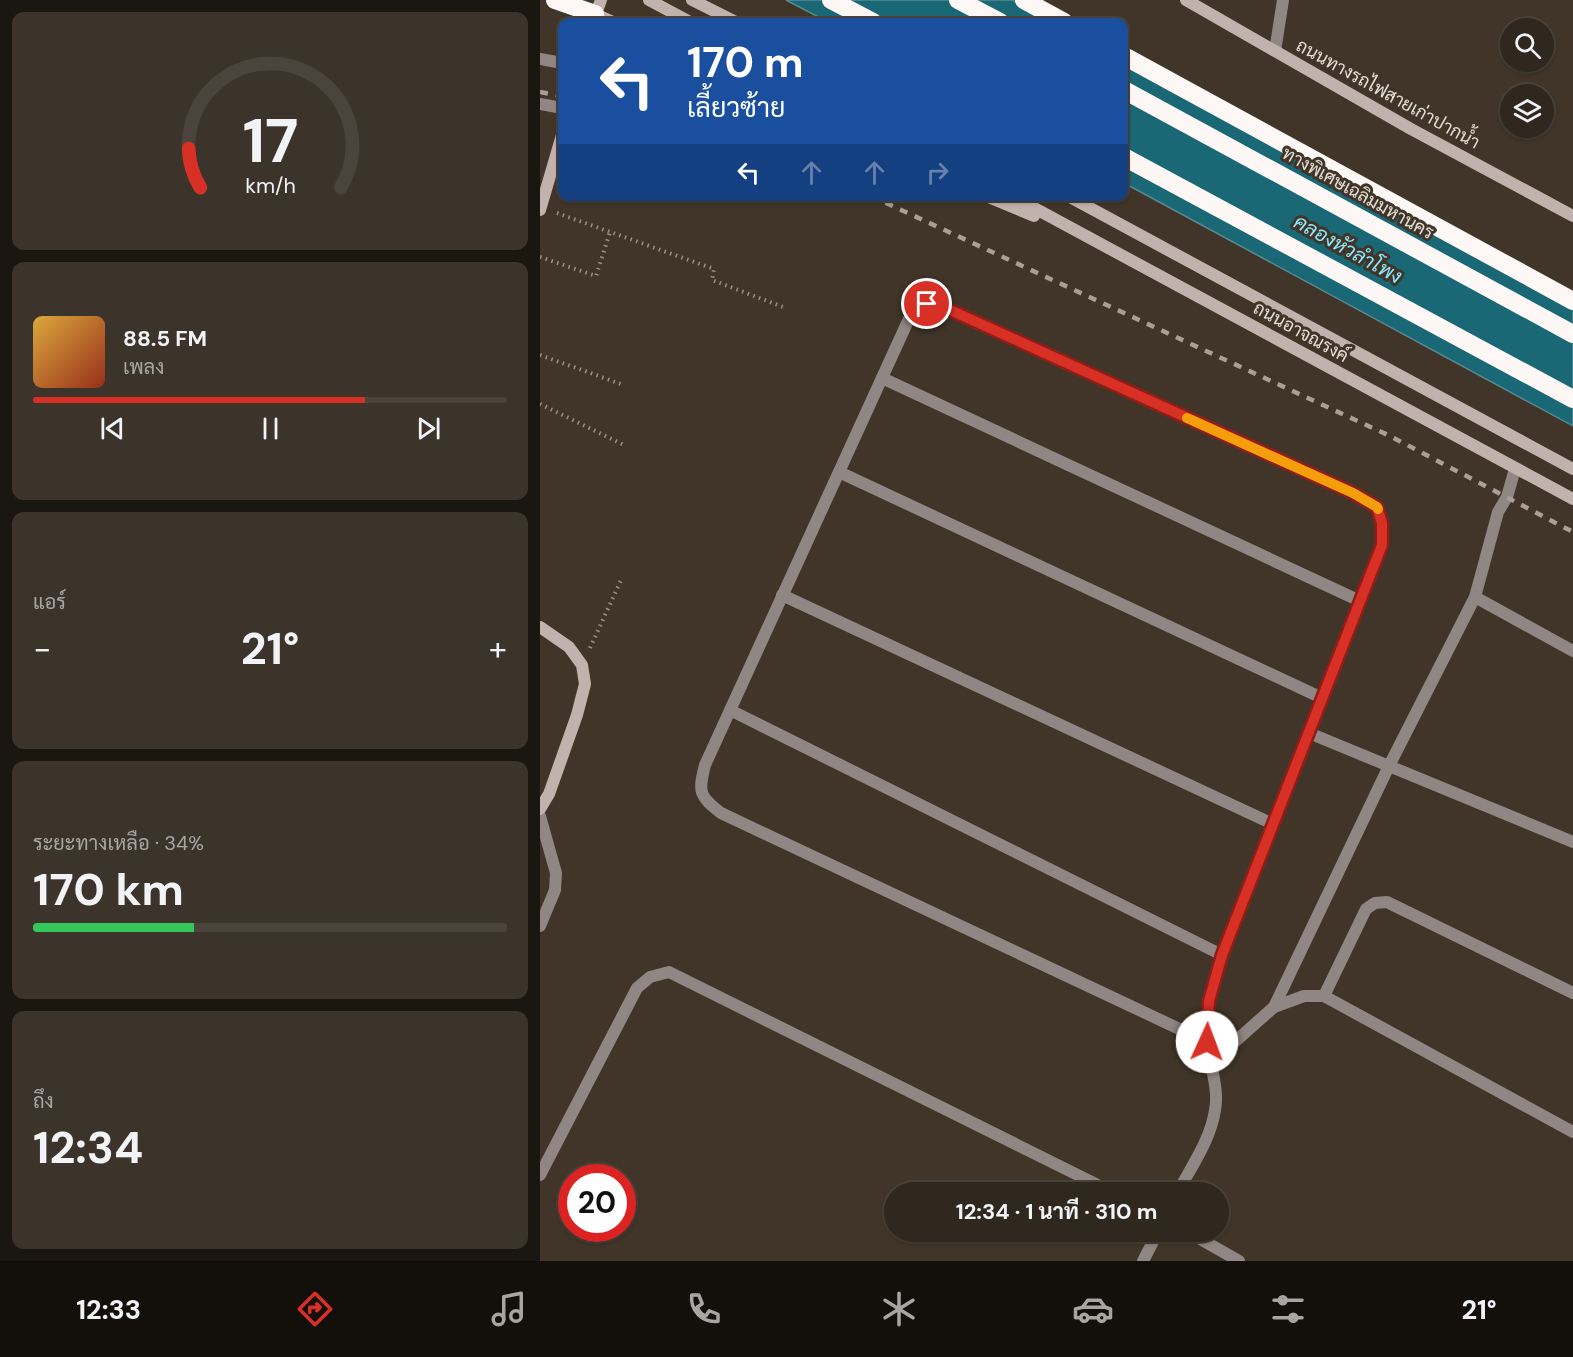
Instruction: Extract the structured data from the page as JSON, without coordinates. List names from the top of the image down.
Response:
{
  "streets": {
    "highway": ["ทางพิเศษเฉลิมมหานคร"],
    "main road": ["ถนนทางรถไฟสายเก่าปากน้ำ", "ถนนอาจณรงค์"]
  },
  "water": ["คลองหัวลำโพง"],
  "page": {
    "turn": ["170 m", "เลี้ยวซ้าย"],
    "song": ["88.5 FM", "เพลง"],
    "tile": [
      "แอร์",
      ["ระยะทางเหลือ · 34%", "170 km"],
      ["ถึง", "12:34"]
    ],
    "heat": ["−", "21°", "+"],
    "limit": "20",
    "trip": "12:34 · 1 นาที · 310 m",
    "tabs": ["12:33", "21°"],
    "gauge": ["17", "km/h"]
  }
}
